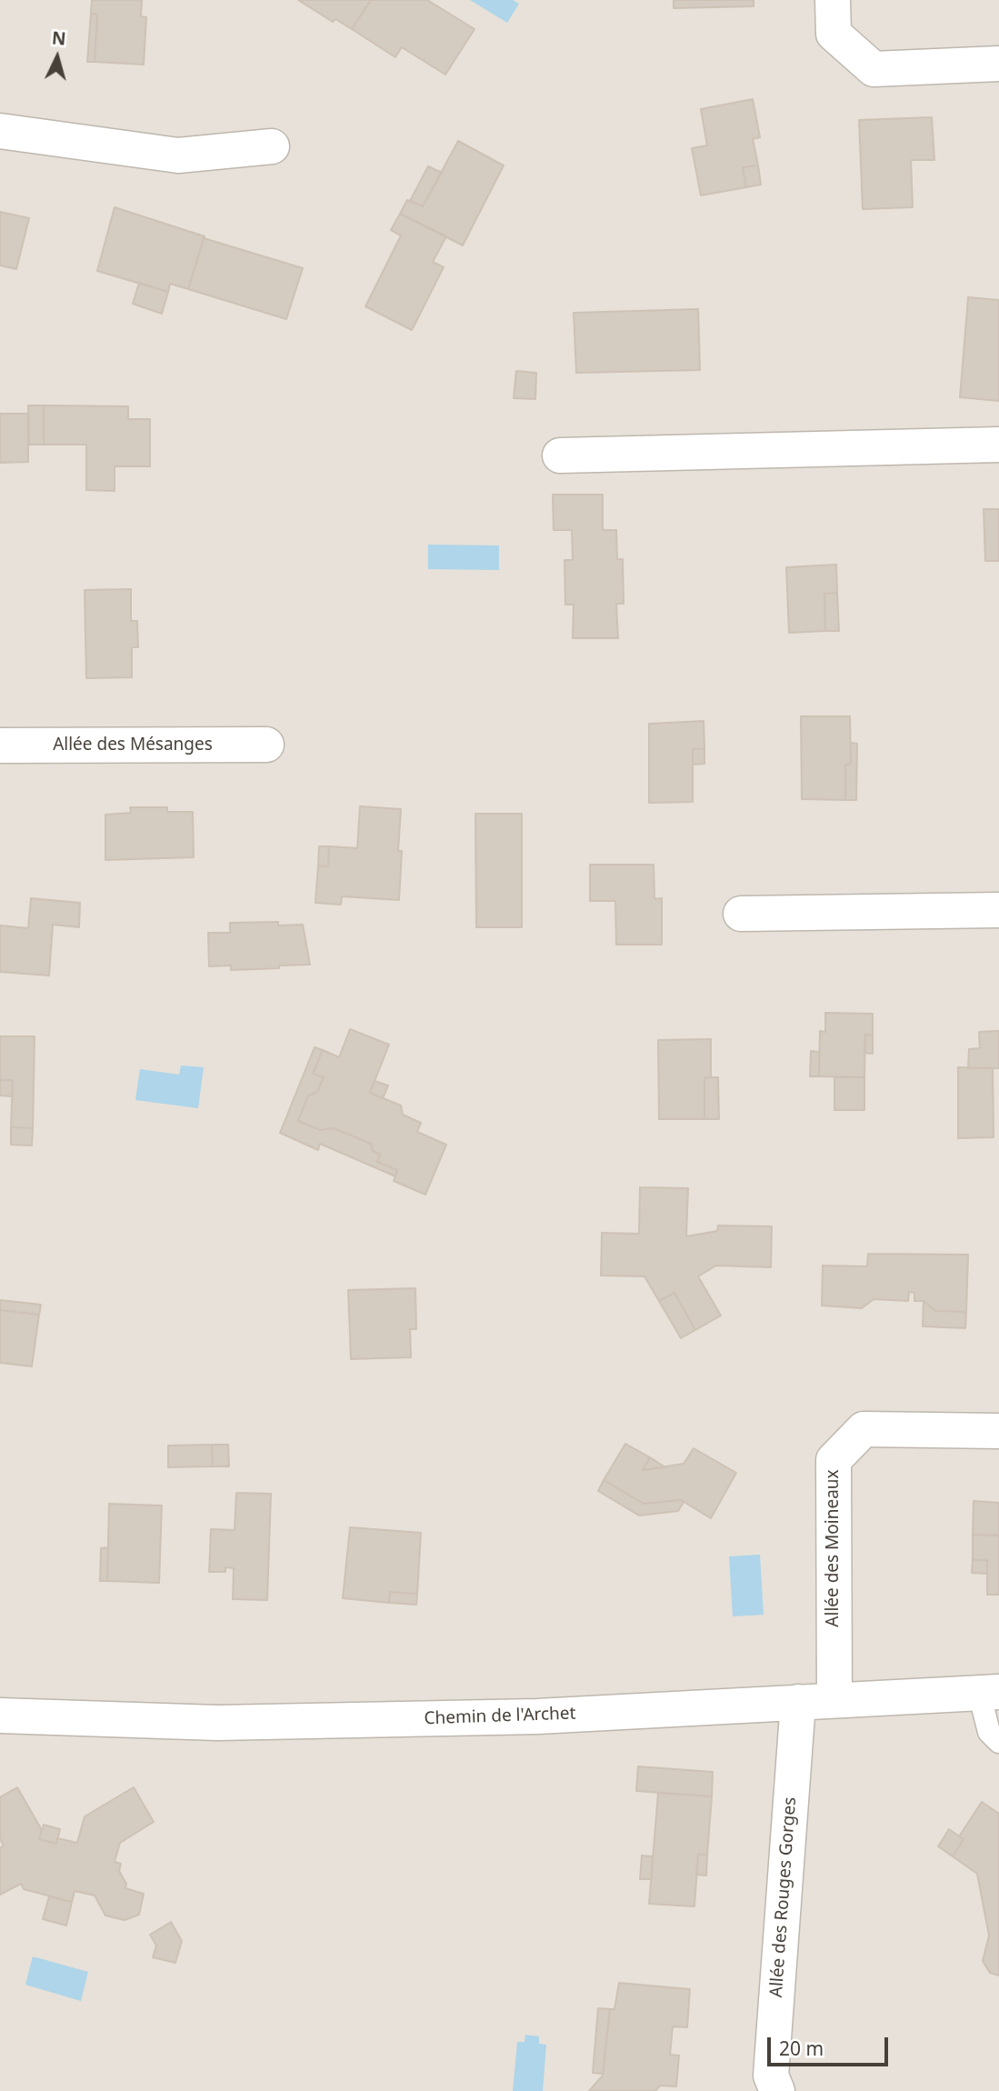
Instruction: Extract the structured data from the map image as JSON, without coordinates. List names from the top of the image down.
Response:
{
  "streets": {
    "street": [
      "Allée des Mésanges",
      "Allée des Moineaux",
      "Chemin de l'Archet",
      "Allée des Rouges Gorges"
    ]
  },
  "crossings": [
    ["Allée des Moineaux", "Chemin de l'Archet"],
    ["Chemin de l'Archet", "Allée des Rouges Gorges"]
  ],
  "scale_bar": "20 m",
  "north": "top"
}
